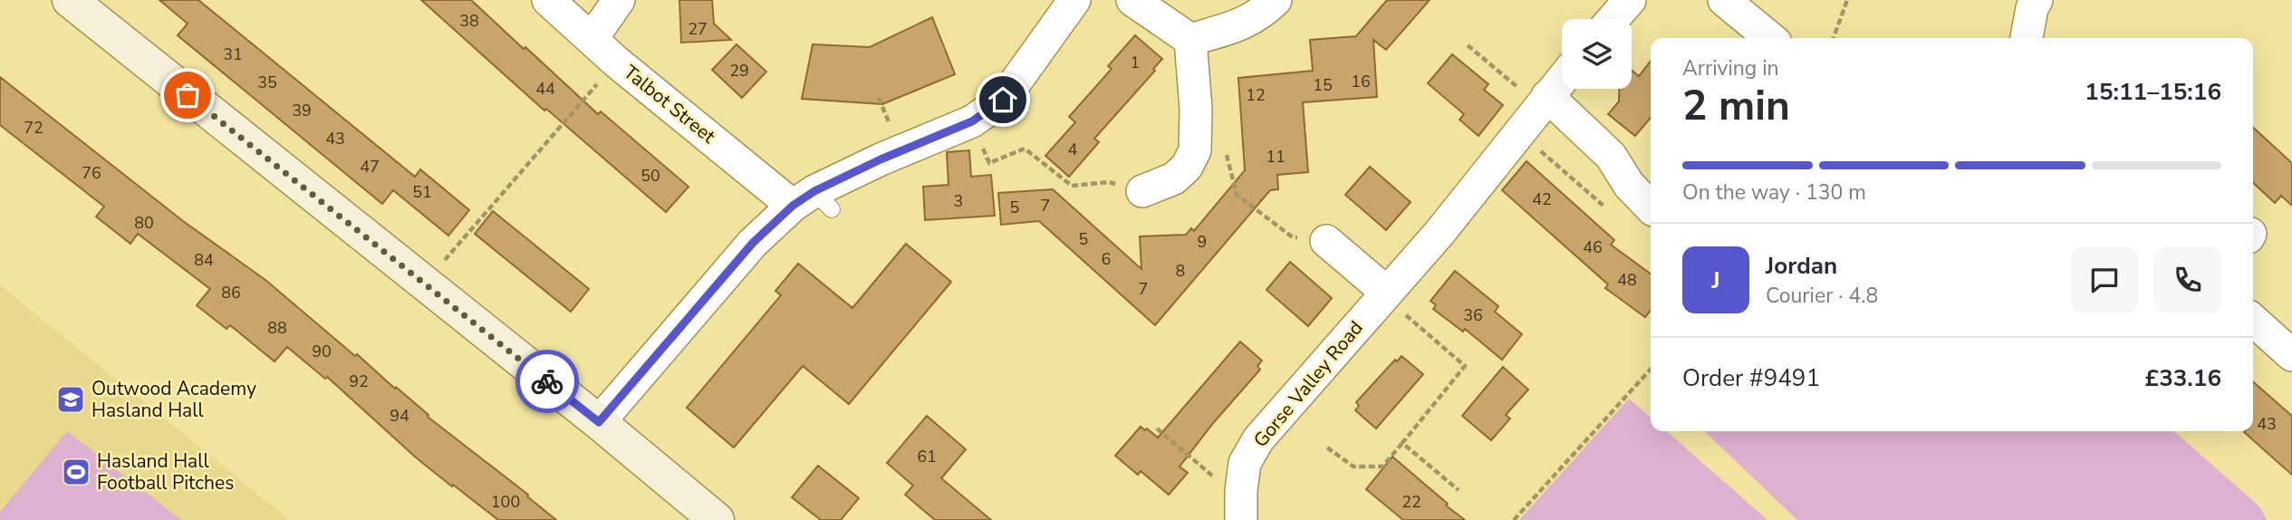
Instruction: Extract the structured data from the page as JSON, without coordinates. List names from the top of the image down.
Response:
{
  "streets": {
    "street": ["Talbot Street", "Gorse Valley Road"]
  },
  "places": {
    "school or university": ["Outwood Academy Hasland Hall"],
    "sports": ["Hasland Hall Football Pitches"]
  },
  "house_numbers": [
    "38",
    "27",
    "31",
    "1",
    "29",
    "16",
    "35",
    "15",
    "44",
    "12",
    "39",
    "72",
    "43",
    "4",
    "11",
    "47",
    "76",
    "50",
    "51",
    "42",
    "3",
    "7",
    "5",
    "80",
    "5",
    "9",
    "46",
    "6",
    "84",
    "8",
    "48",
    "7",
    "86",
    "36",
    "88",
    "90",
    "92",
    "94",
    "43",
    "61",
    "100",
    "22"
  ],
  "page": {
    "heading": ["2 min", "Arriving in", "15:11–15:16"],
    "panel": [
      "Jordan",
      "Courier · 4.8",
      "Order #9491",
      "£33.16"
    ],
    "bar": "On the way · 130 m",
    "round": "J"
  }
}
